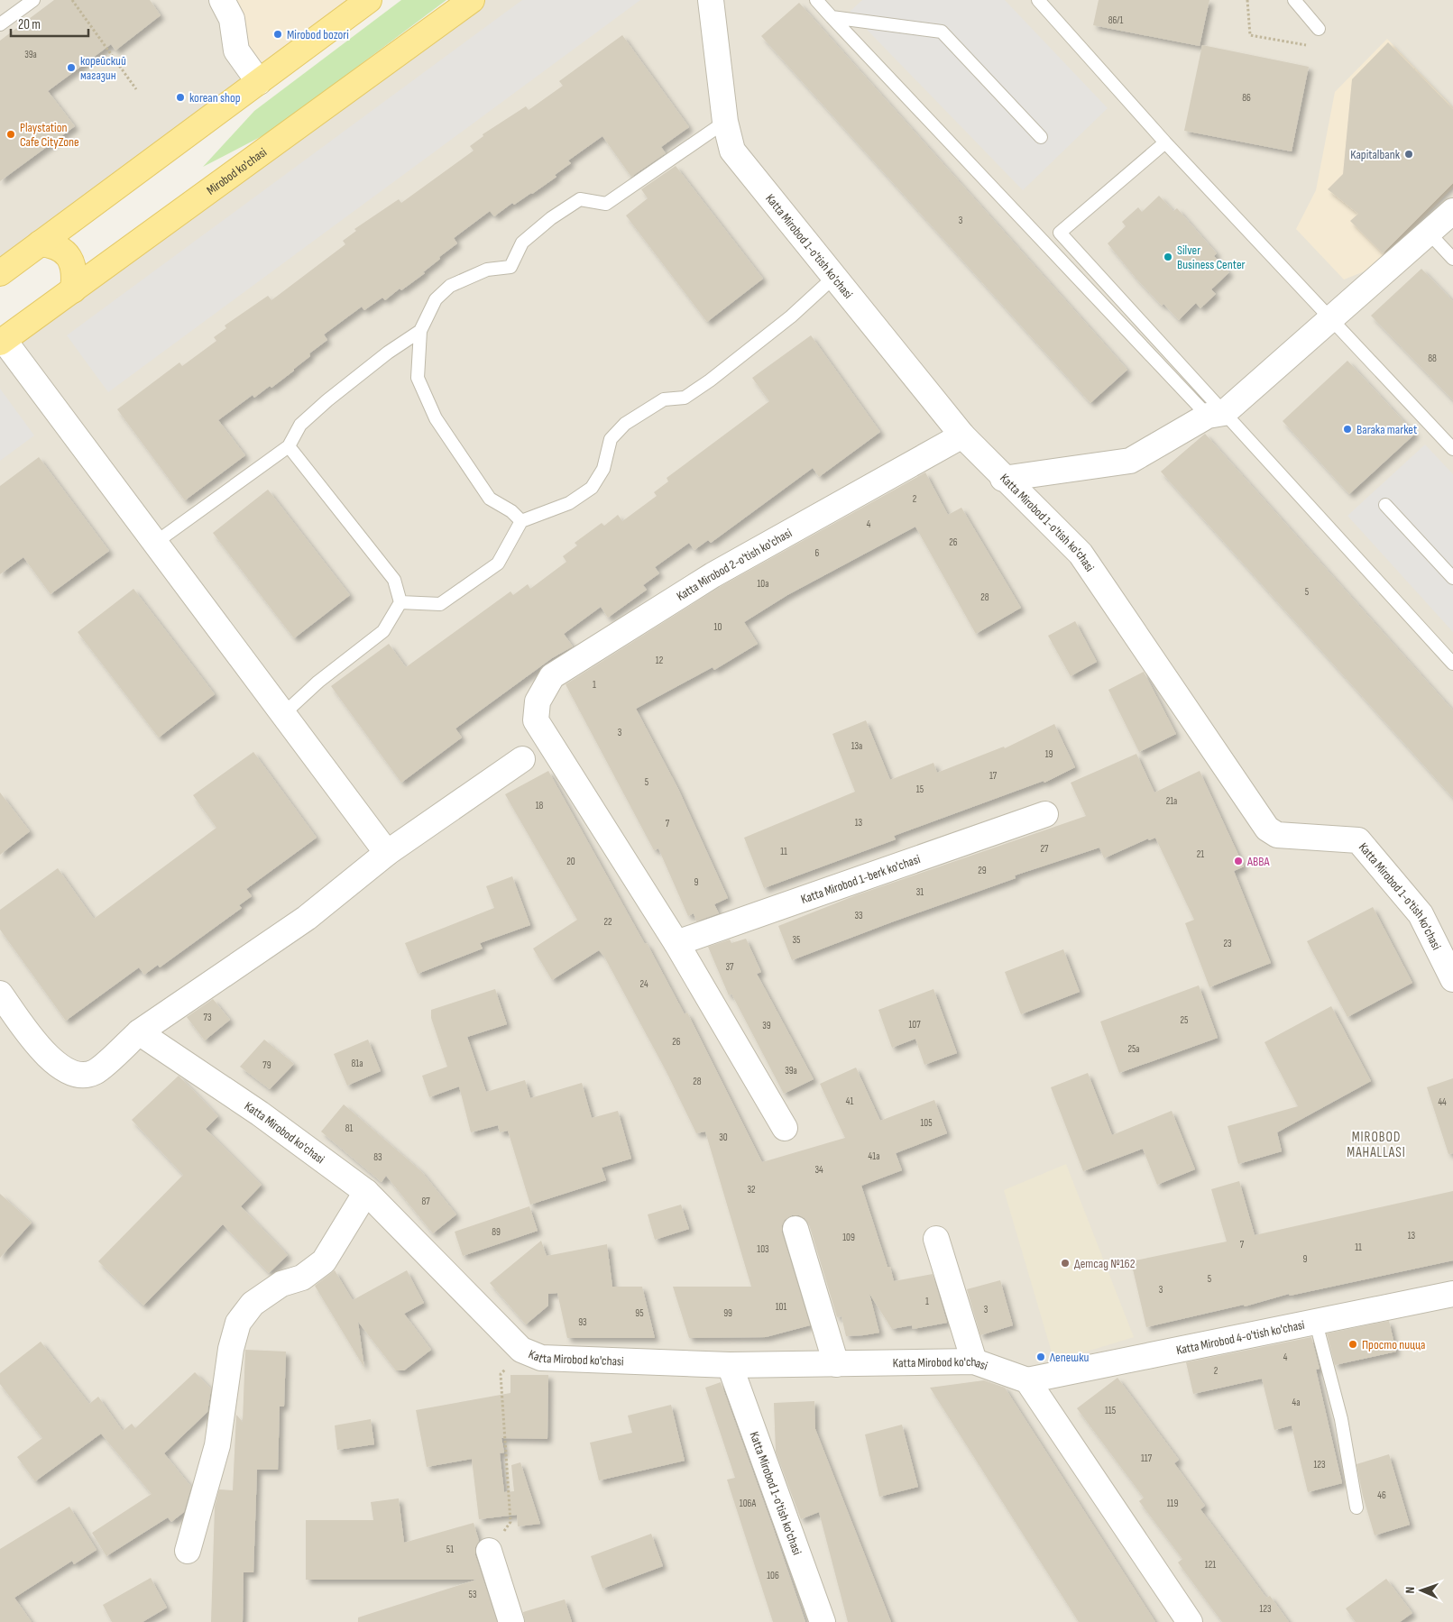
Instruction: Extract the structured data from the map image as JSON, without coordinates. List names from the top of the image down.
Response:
{
  "streets": {
    "main road": ["Mirobod ko'chasi"],
    "street": [
      "Katta Mirobod 1-o'tish ko'chasi",
      "Katta Mirobod 2-o'tish ko'chasi",
      "Katta Mirobod 1-berk ko'chasi",
      "Katta Mirobod ko'chasi",
      "Katta Mirobod 4-o'tish ko'chasi"
    ]
  },
  "crossings": [
    ["Katta Mirobod 1-o'tish ko'chasi", "Katta Mirobod 2-o'tish ko'chasi"],
    ["Katta Mirobod 1-o'tish ko'chasi", "Katta Mirobod ko'chasi"],
    ["Katta Mirobod 2-o'tish ko'chasi", "Katta Mirobod 1-berk ko'chasi"],
    ["Katta Mirobod ko'chasi", "Katta Mirobod 4-o'tish ko'chasi"]
  ],
  "districts": ["MIROBOD MAHALLASI"],
  "places": [
    "Mirobod bozori",
    "корейский магазин",
    "korean shop",
    "Playstation Cafe CityZone",
    "Kapitalbank",
    "Silver Business Center",
    "Baraka market",
    "ABBA",
    "Детсад №162",
    "Просто пицца",
    "Лепешки"
  ],
  "house_numbers": [
    "86/1",
    "39а",
    "86",
    "3",
    "88",
    "2",
    "4",
    "26",
    "6",
    "10a",
    "5",
    "28",
    "10",
    "12",
    "1",
    "3",
    "13a",
    "19",
    "17",
    "5",
    "15",
    "21a",
    "18",
    "13",
    "7",
    "27",
    "11",
    "21",
    "20",
    "29",
    "9",
    "31",
    "33",
    "22",
    "35",
    "23",
    "37",
    "24",
    "73",
    "25",
    "107",
    "39",
    "26",
    "25a",
    "81a",
    "79",
    "39a",
    "28",
    "41",
    "44",
    "105",
    "81",
    "30",
    "41a",
    "83",
    "34",
    "32",
    "87",
    "89",
    "13",
    "109",
    "7",
    "11",
    "103",
    "9",
    "5",
    "3",
    "1",
    "101",
    "3",
    "95",
    "99",
    "93",
    "4",
    "2",
    "4a",
    "115",
    "117",
    "123",
    "46",
    "106A",
    "119",
    "51",
    "121",
    "106",
    "53",
    "123"
  ],
  "scale_bar": "20 m",
  "north": "left"
}
